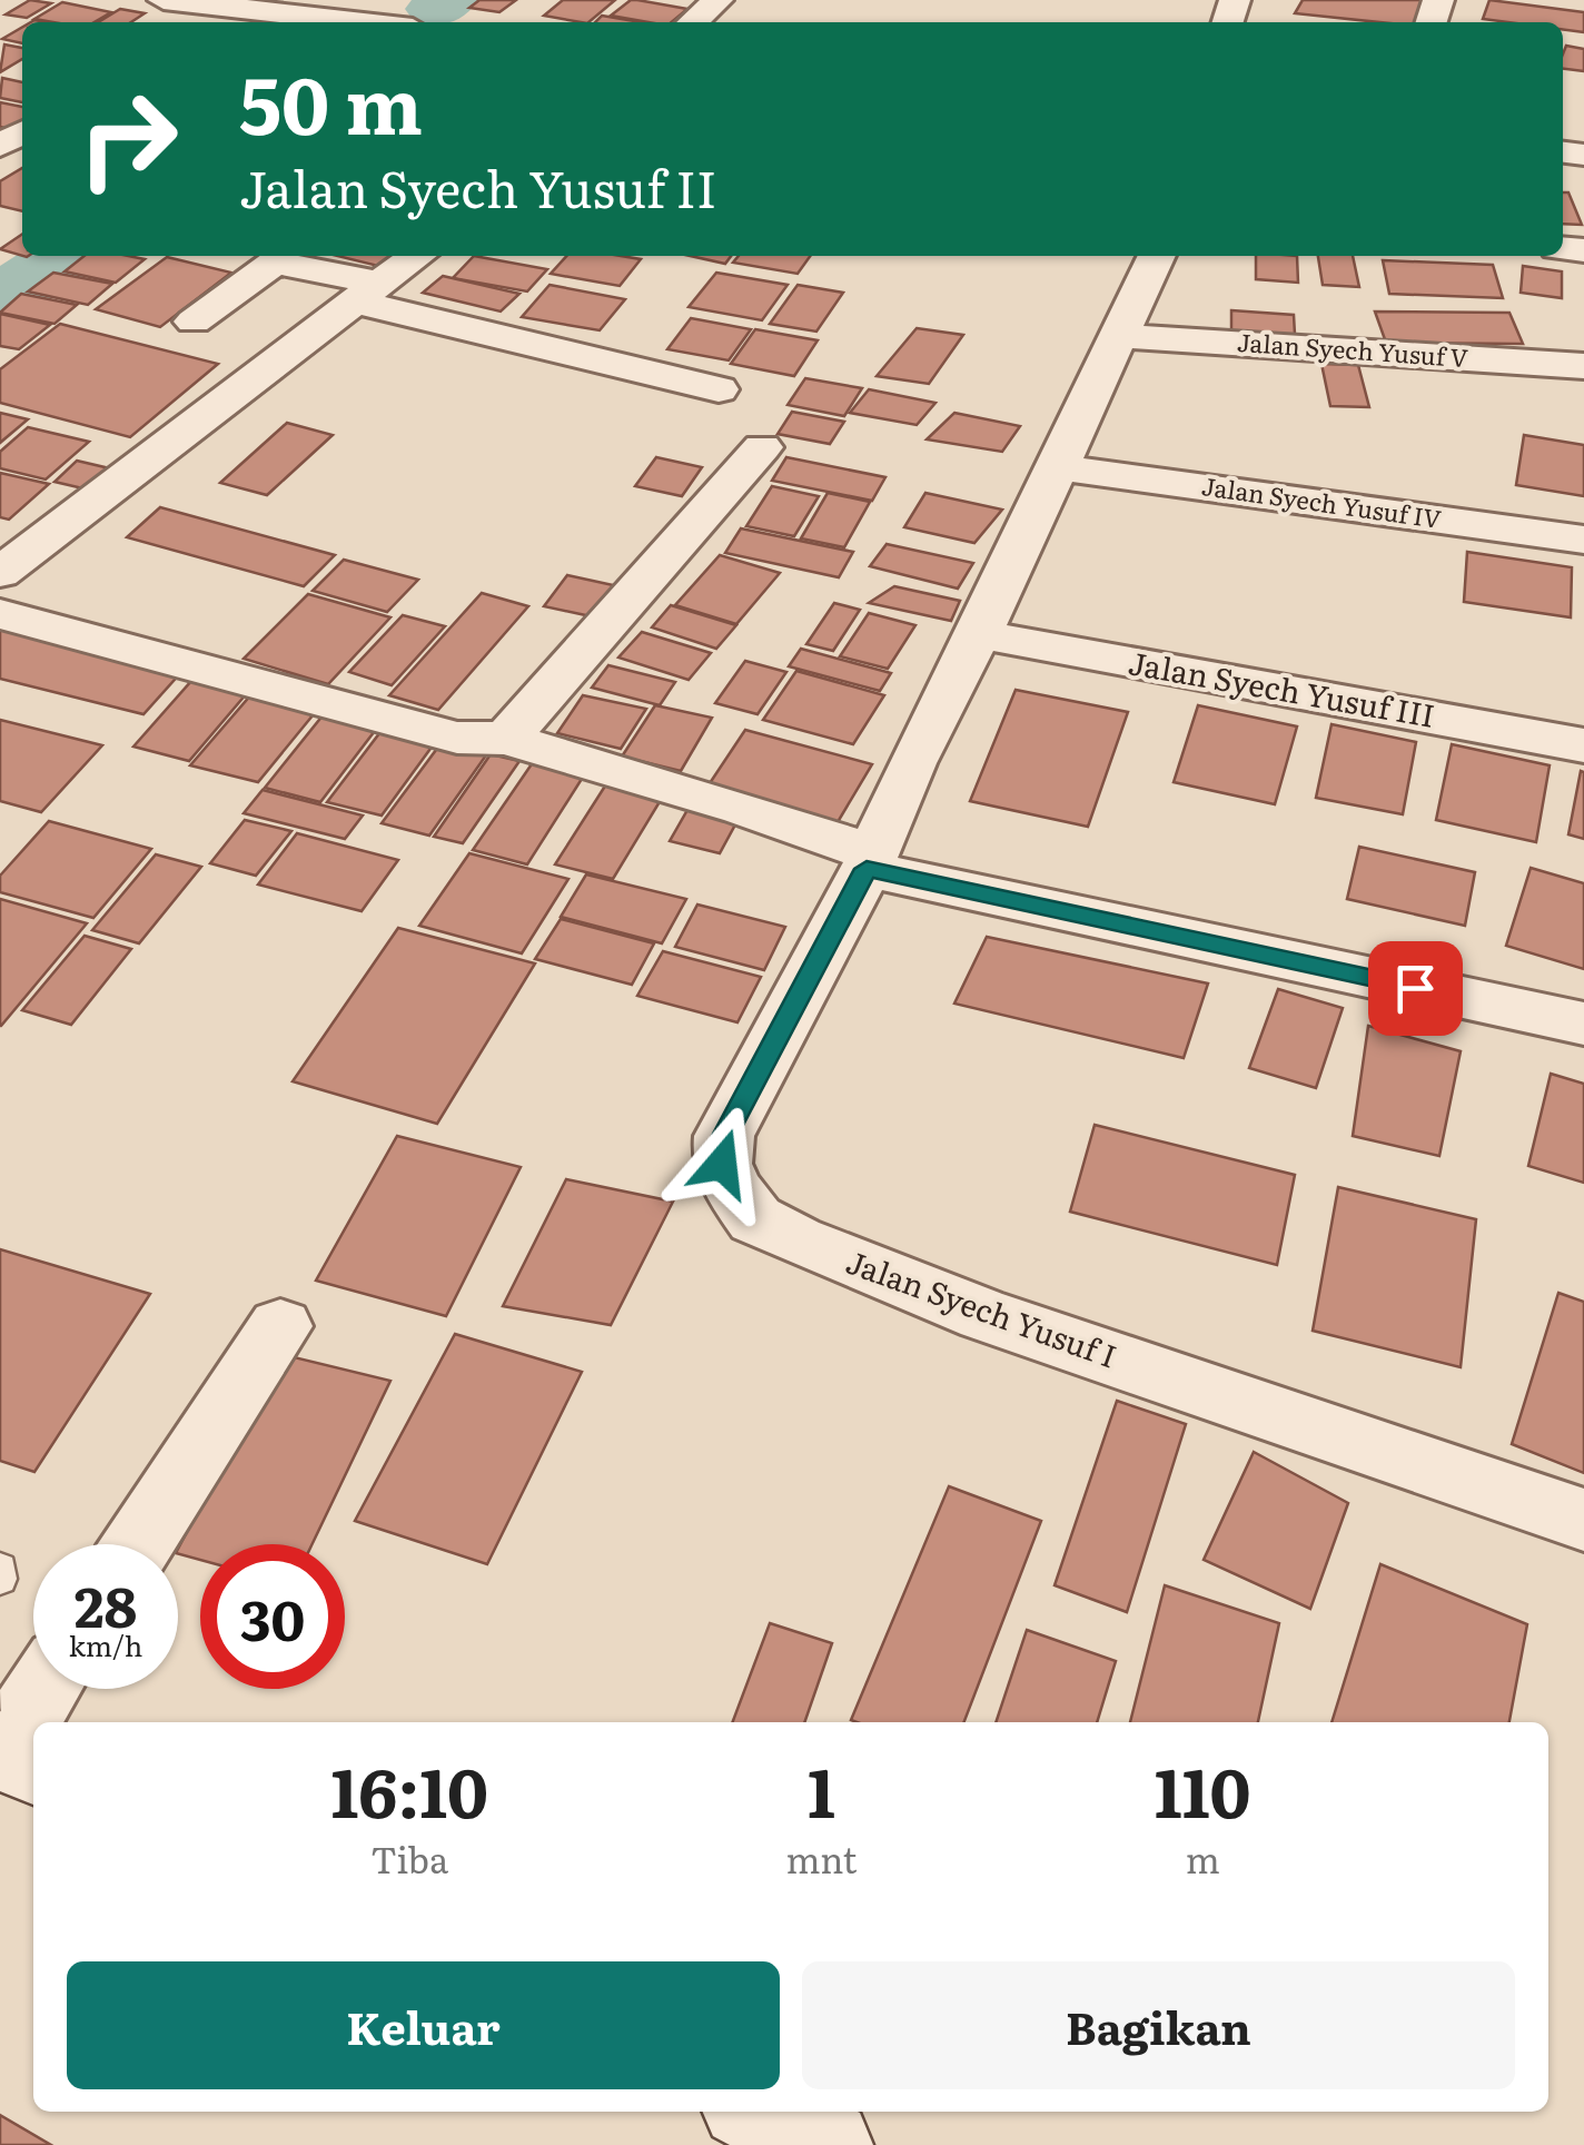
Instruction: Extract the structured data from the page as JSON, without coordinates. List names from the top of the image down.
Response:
{
  "streets": {
    "street": [
      "Jalan Syech Yusuf V",
      "Jalan Syech Yusuf IV",
      "Jalan Syech Yusuf III",
      "Jalan Syech Yusuf I"
    ]
  },
  "crossings": [
    ["Jalan Syech Yusuf V", "Jalan Syech Yusuf I"],
    ["Jalan Syech Yusuf IV", "Jalan Syech Yusuf I"],
    ["Jalan Syech Yusuf III", "Jalan Syech Yusuf I"]
  ],
  "page": {
    "turn": ["50 m", "Jalan Syech Yusuf II"],
    "speed": "28 km/h",
    "limit": "30",
    "eta": [
      "16:10",
      "Tiba",
      "1",
      "mnt",
      "110",
      "m"
    ],
    "buttons": ["Keluar", "Bagikan"]
  }
}
